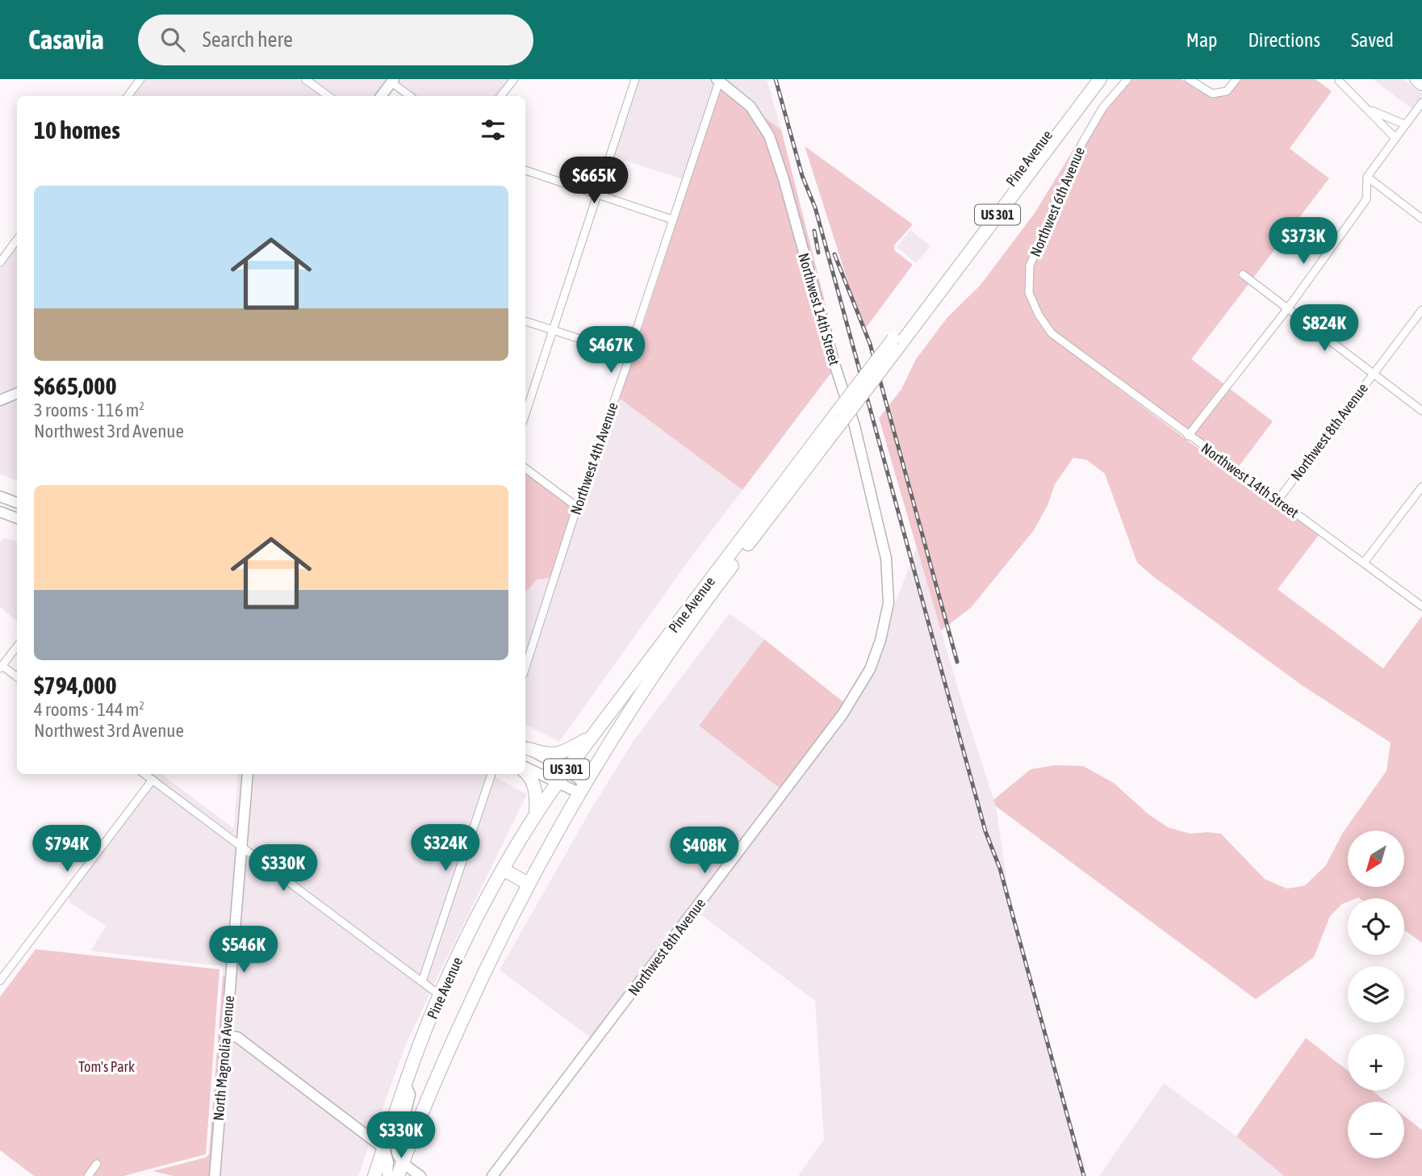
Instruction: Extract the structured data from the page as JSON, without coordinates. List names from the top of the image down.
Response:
{
  "streets": {
    "highway": ["Pine Avenue", "US 301"],
    "street": [
      "Northwest 6th Avenue",
      "Northwest 14th Street",
      "Northwest 8th Avenue",
      "Northwest 4th Avenue",
      "North Magnolia Avenue"
    ]
  },
  "crossings": [
    ["Northwest 6th Avenue", "Northwest 14th Street"],
    ["Northwest 14th Street", "Northwest 8th Avenue"],
    ["Northwest 14th Street", "Northwest 4th Avenue"]
  ],
  "parks": ["Tom's Park"],
  "north": "bottom left",
  "page": {
    "header": "Casavia",
    "search": "Search here",
    "nav": ["Map", "Directions", "Saved"],
    "heading": "10 homes",
    "price": [
      "$665K",
      "$373K",
      "$824K",
      "$467K",
      "$324K",
      "$794K",
      "$408K",
      "$330K",
      "$546K",
      "$330K"
    ],
    "list": [
      {
        "name": "$665,000",
        "note": "3 rooms · 116 m² · Northwest 3rd Avenue"
      },
      {
        "name": "$794,000",
        "note": "4 rooms · 144 m² · Northwest 3rd Avenue"
      }
    ],
    "map_buttons": ["+", "−"]
  }
}
